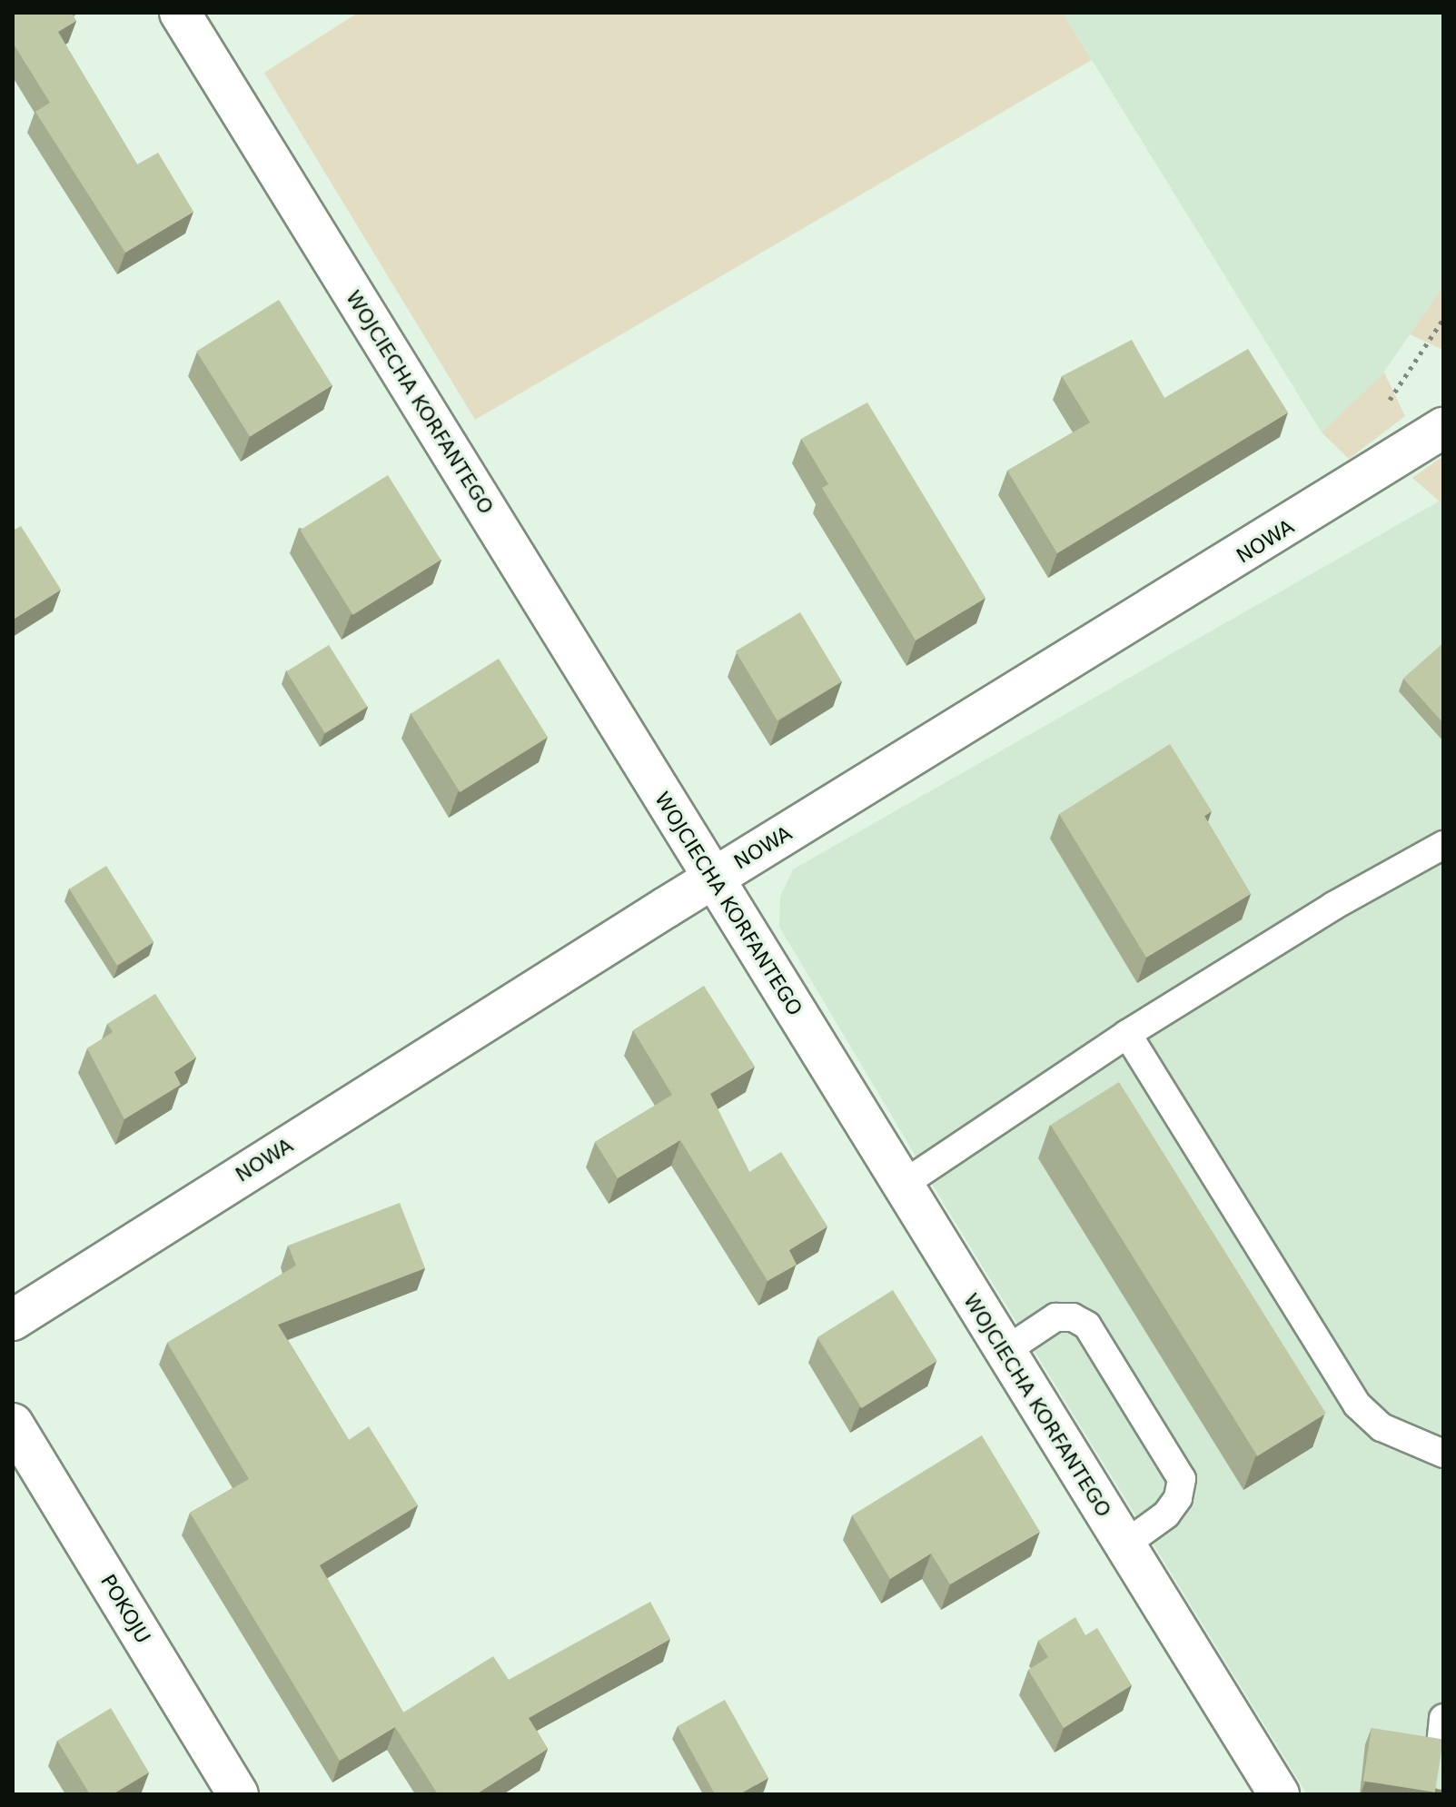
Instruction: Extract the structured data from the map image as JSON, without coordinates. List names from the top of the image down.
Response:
{
  "streets": {
    "street": ["WOJCIECHA KORFANTEGO", "NOWA", "POKOJU"]
  },
  "crossings": [
    ["WOJCIECHA KORFANTEGO", "NOWA"]
  ]
}
